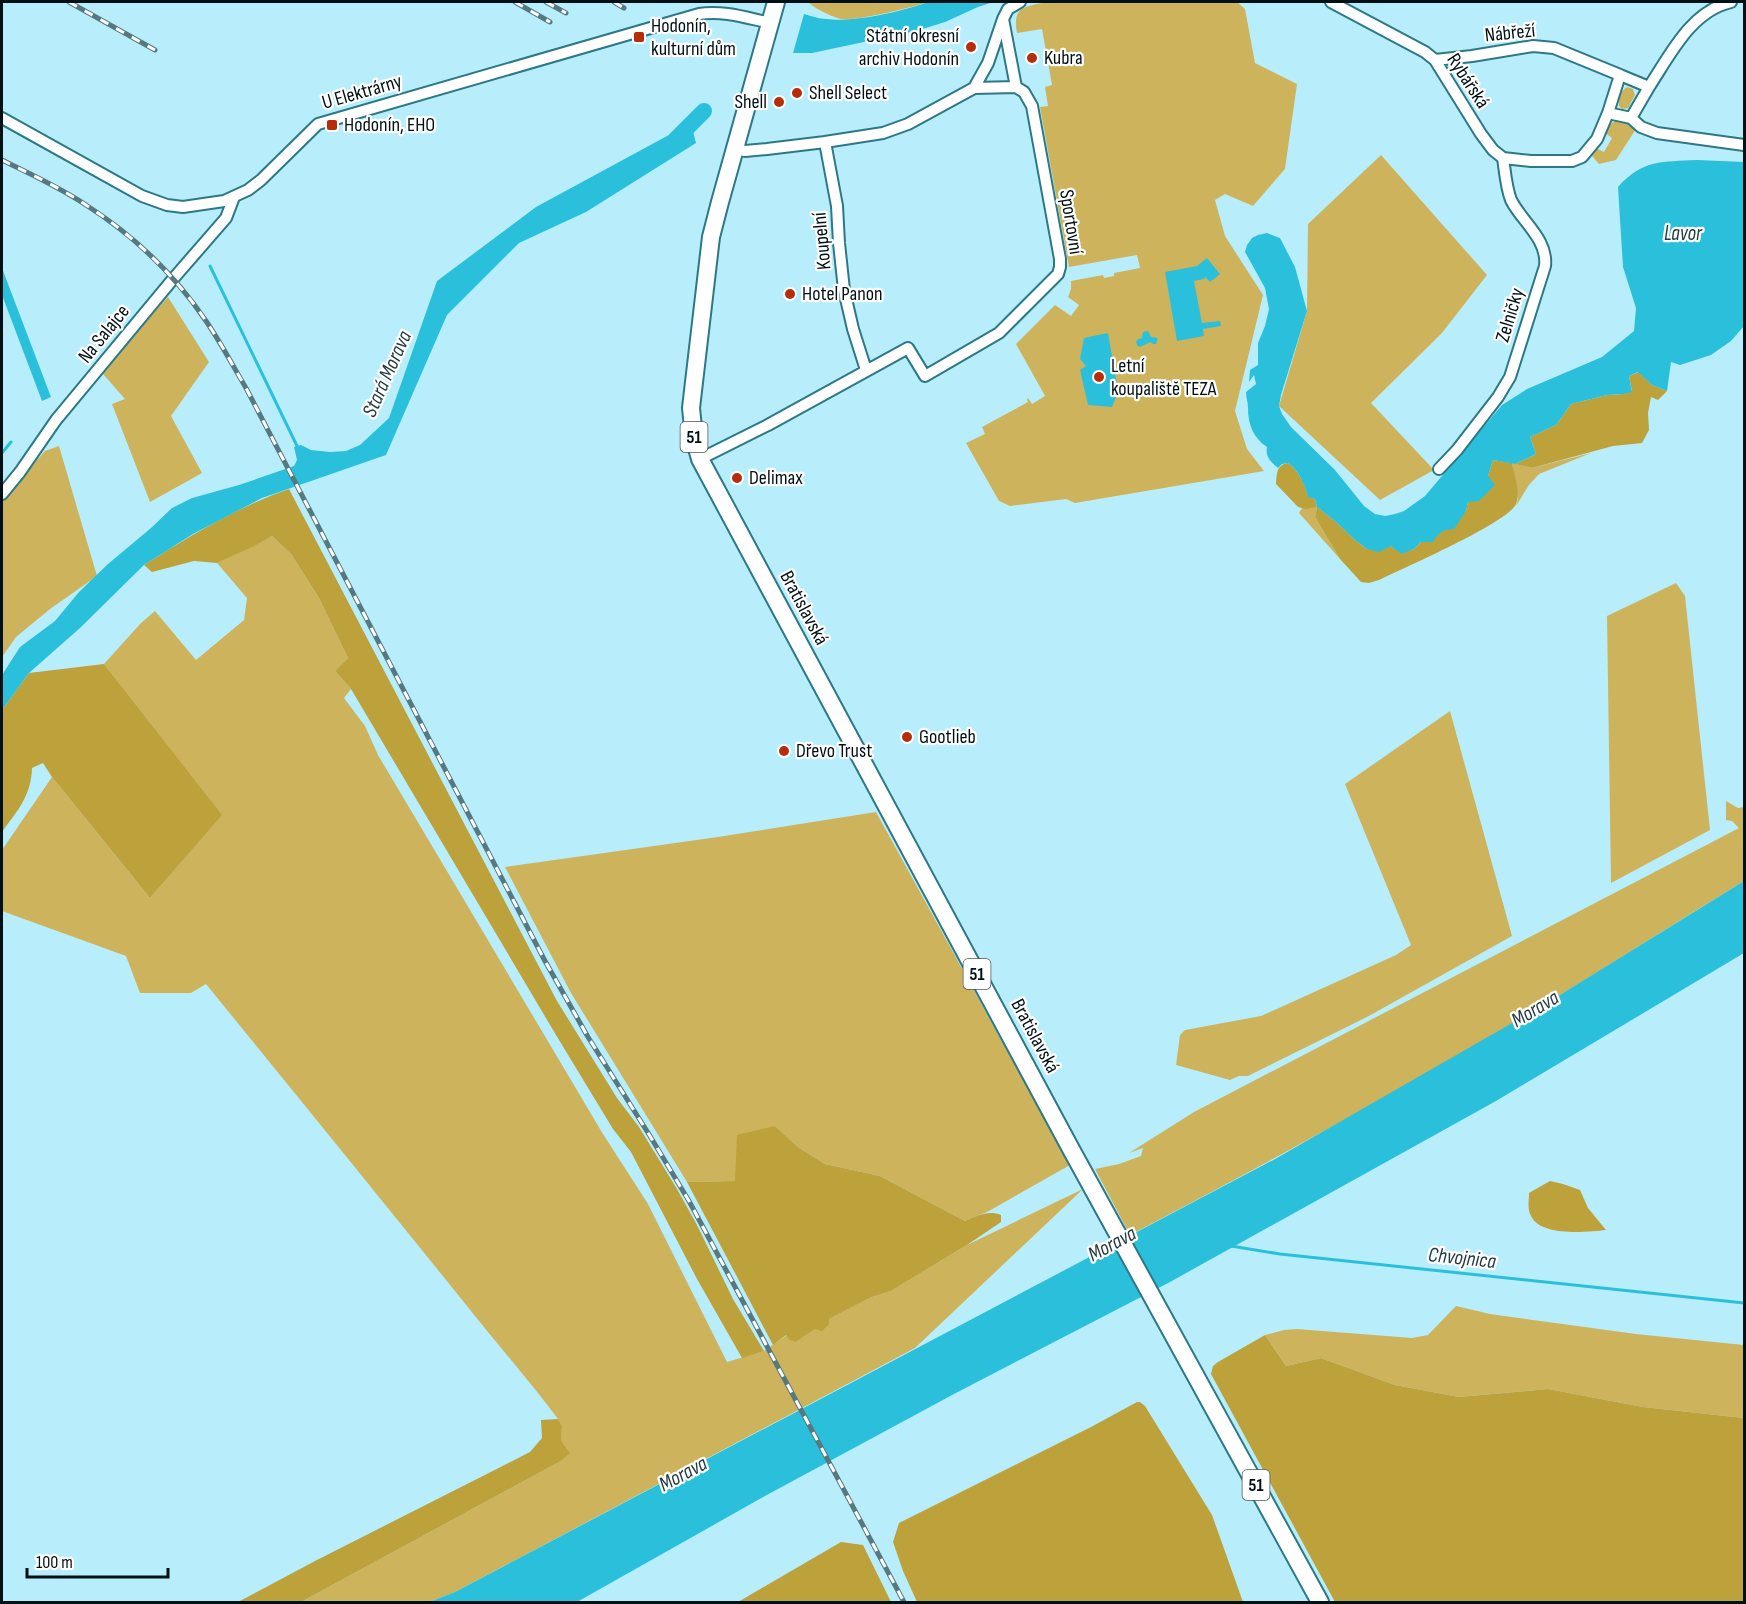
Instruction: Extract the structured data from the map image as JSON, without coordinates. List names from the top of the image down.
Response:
{
  "streets": {
    "main road": ["51", "Bratislavská"],
    "street": [
      "Nábřeží",
      "Rybářská",
      "U Elektrárny",
      "Sportovní",
      "Koupelní",
      "Zelničky",
      "Na Salajce"
    ]
  },
  "crossings": [
    ["Nábřeží", "Rybářská"],
    ["Rybářská", "Zelničky"],
    ["U Elektrárny", "Na Salajce"],
    ["U Elektrárny", "51"],
    ["U Elektrárny", "Bratislavská"],
    ["Sportovní", "Koupelní"],
    ["51", "Bratislavská"]
  ],
  "water": [
    "Lavor",
    "Stará Morava",
    "Morava",
    "Chvojnica"
  ],
  "places": {
    "transit": ["Hodonín, kulturní dům", "Hodonín, EHO"],
    "other": [
      "Státní okresní archiv Hodonín",
      "Kubra",
      "Shell Select",
      "Shell",
      "Hotel Panon",
      "Letní koupaliště TEZA",
      "Delimax",
      "Gootlieb",
      "Dřevo Trust"
    ]
  },
  "scale_bar": "100 m"
}
